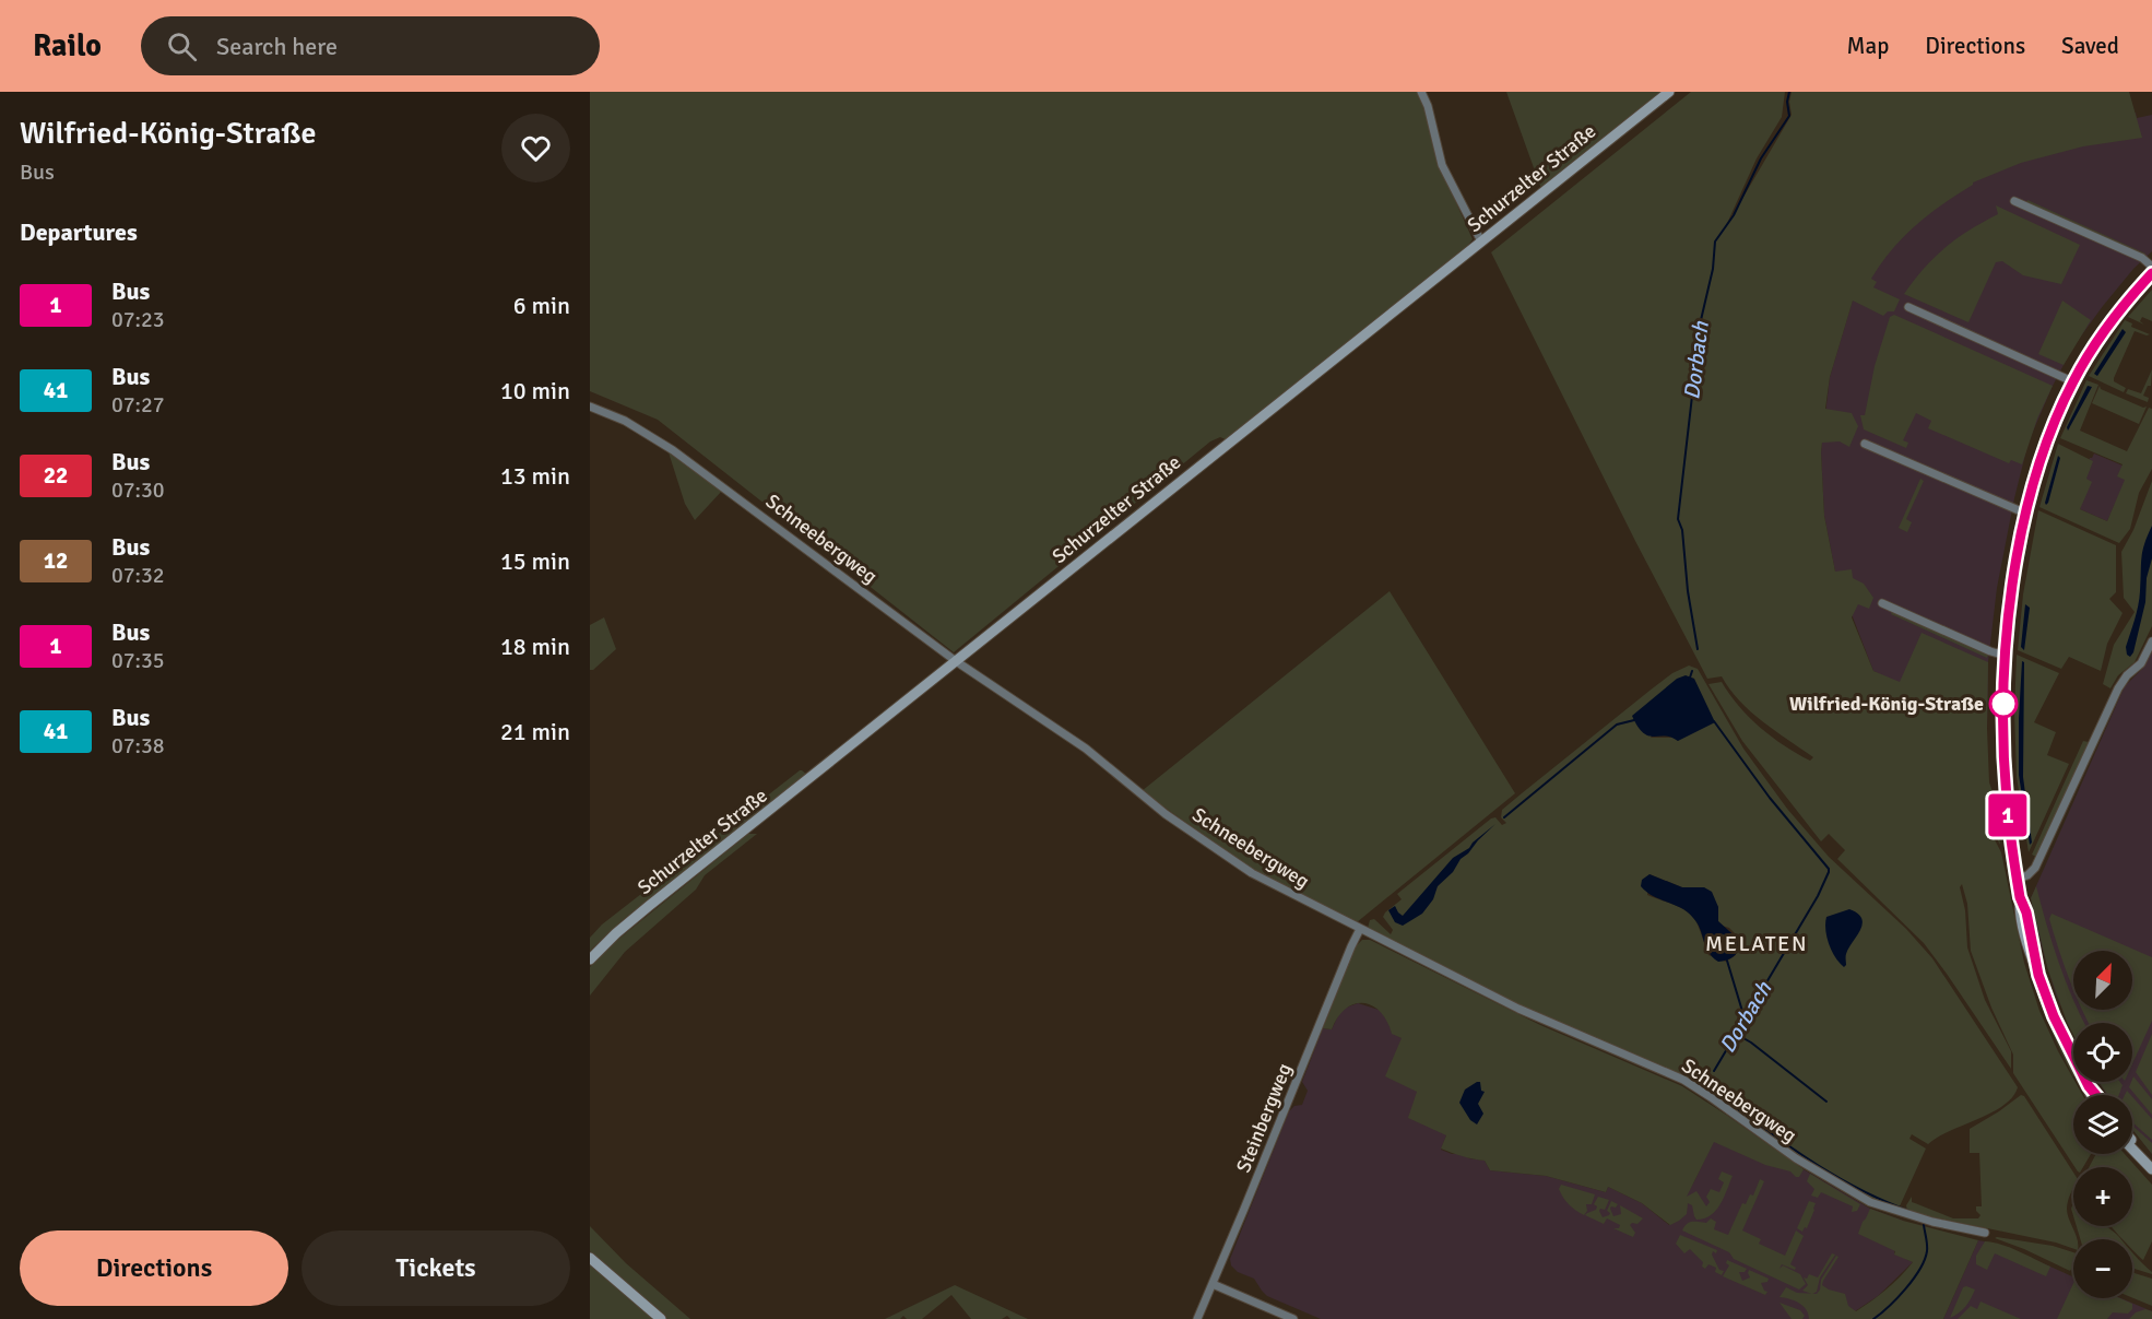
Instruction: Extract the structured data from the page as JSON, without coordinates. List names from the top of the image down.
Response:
{
  "streets": {
    "street": ["Schurzelter Straße", "Schneebergweg", "Steinbergweg"]
  },
  "crossings": [
    ["Schurzelter Straße", "Schneebergweg"],
    ["Schneebergweg", "Steinbergweg"]
  ],
  "districts": ["MELATEN"],
  "water": ["Dorbach"],
  "places": ["Wilfried-König-Straße"],
  "lines": ["bus line 1"],
  "north": "top right",
  "page": {
    "header": "Railo",
    "search": "Search here",
    "nav": ["Map", "Directions", "Saved"],
    "heading": [
      ["Wilfried-König-Straße", "Bus"],
      "Departures"
    ],
    "on_map": "1",
    "list": [
      {
        "mark": "1",
        "name": "Bus",
        "note": "07:23",
        "value": "6 min"
      },
      {
        "mark": "41",
        "name": "Bus",
        "note": "07:27",
        "value": "10 min"
      },
      {
        "mark": "22",
        "name": "Bus",
        "note": "07:30",
        "value": "13 min"
      },
      {
        "mark": "12",
        "name": "Bus",
        "note": "07:32",
        "value": "15 min"
      },
      {
        "mark": "1",
        "name": "Bus",
        "note": "07:35",
        "value": "18 min"
      },
      {
        "mark": "41",
        "name": "Bus",
        "note": "07:38",
        "value": "21 min"
      }
    ],
    "map_buttons": ["+", "−"],
    "buttons": ["Directions", "Tickets"]
  }
}
